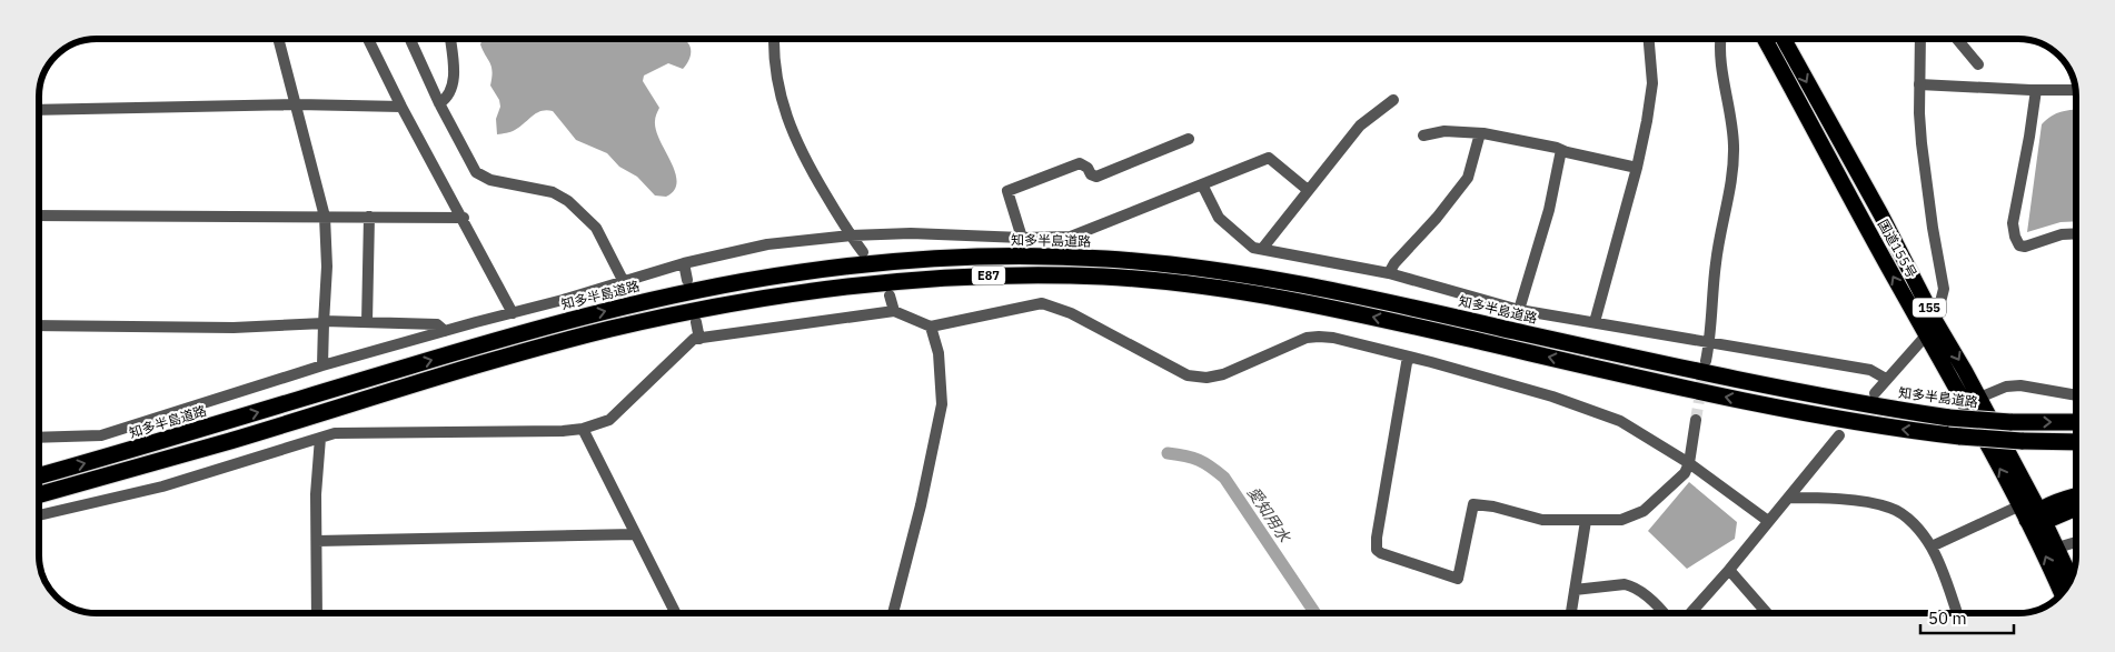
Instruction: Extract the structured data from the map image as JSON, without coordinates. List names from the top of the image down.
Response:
{
  "streets": {
    "highway": [
      "知多半島道路",
      "国道155号",
      "E87",
      "155"
    ]
  },
  "water": ["愛知用水"],
  "scale_bar": "50 m"
}
